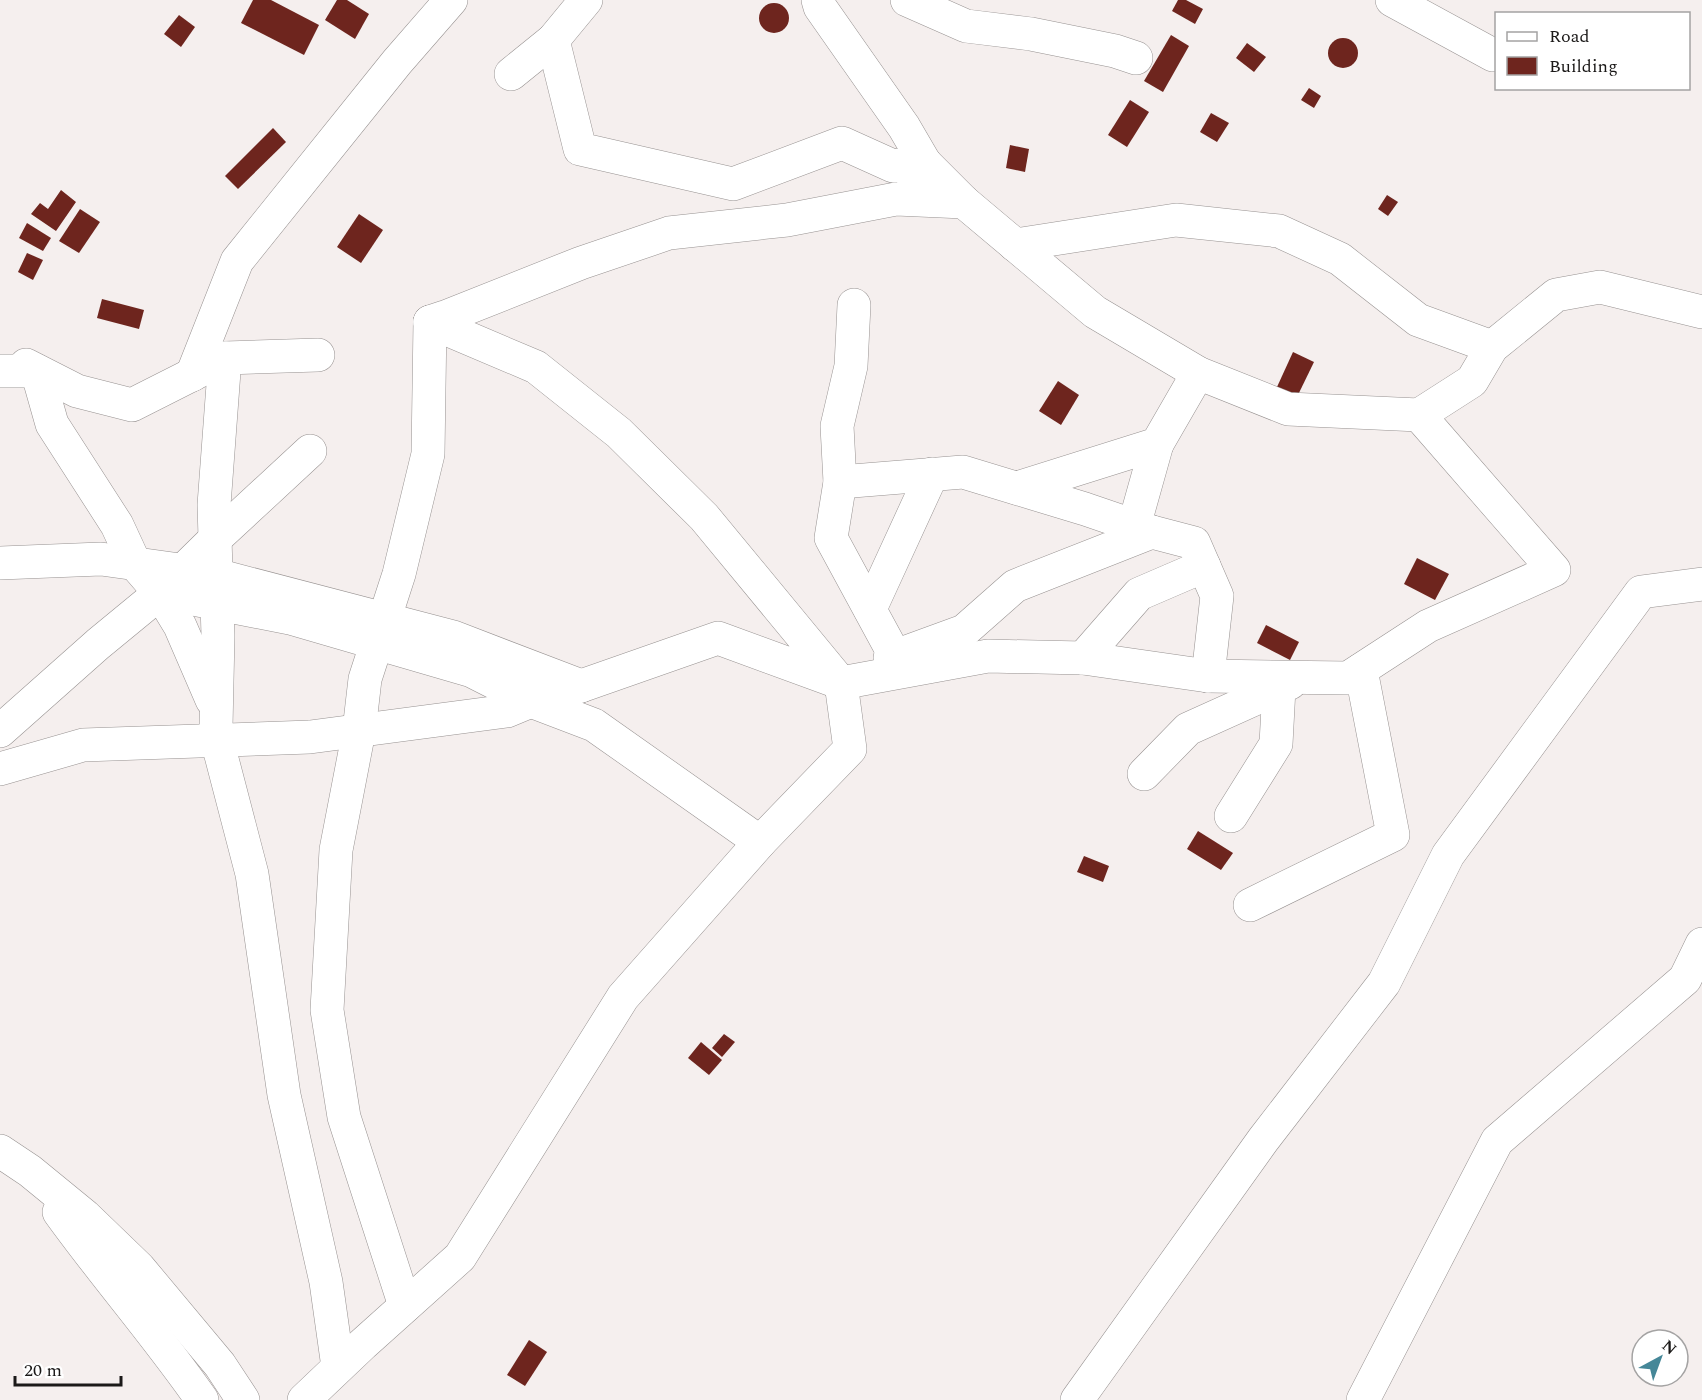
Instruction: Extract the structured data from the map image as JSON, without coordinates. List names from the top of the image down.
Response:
{
  "legend": ["Road", "Building"],
  "scale_bar": "20 m",
  "north": "top right"
}
